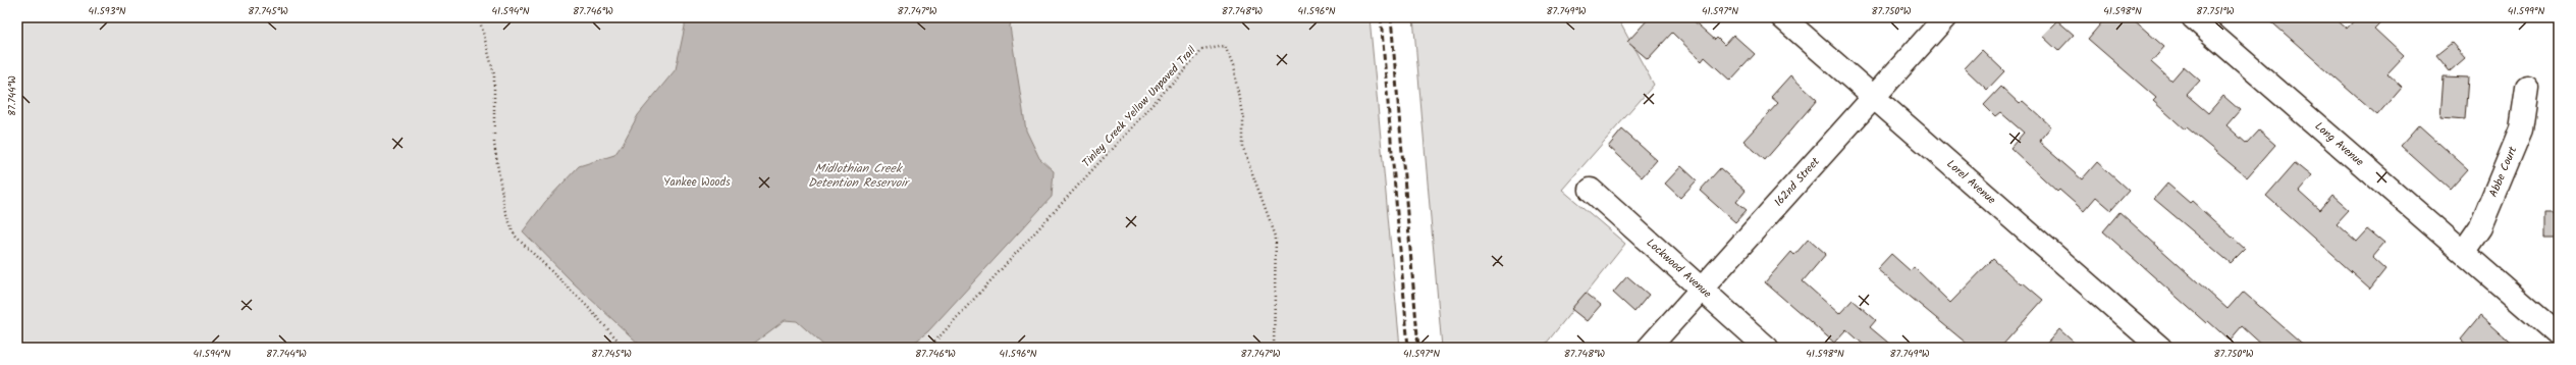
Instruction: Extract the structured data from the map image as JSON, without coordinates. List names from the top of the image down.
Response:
{
  "streets": {
    "street": [
      "Long Avenue",
      "Abbe Court",
      "162nd Street",
      "Lorel Avenue",
      "Lockwood Avenue"
    ],
    "path": ["Tinley Creek Yellow Unpaved Trail"]
  },
  "crossings": [
    ["Long Avenue", "Abbe Court"],
    ["162nd Street", "Lorel Avenue"],
    ["162nd Street", "Lockwood Avenue"]
  ],
  "water": ["Midlothian Creek Detention Reservoir"],
  "parks": ["Yankee Woods"],
  "coordinates": [
    "41.593°N",
    "87.745°W",
    "41.594°N",
    "87.746°W",
    "87.747°W",
    "87.748°W",
    "41.596°N",
    "87.749°W",
    "41.597°N",
    "87.750°W",
    "41.598°N",
    "87.751°W",
    "41.599°N",
    "87.744°W"
  ]
}
